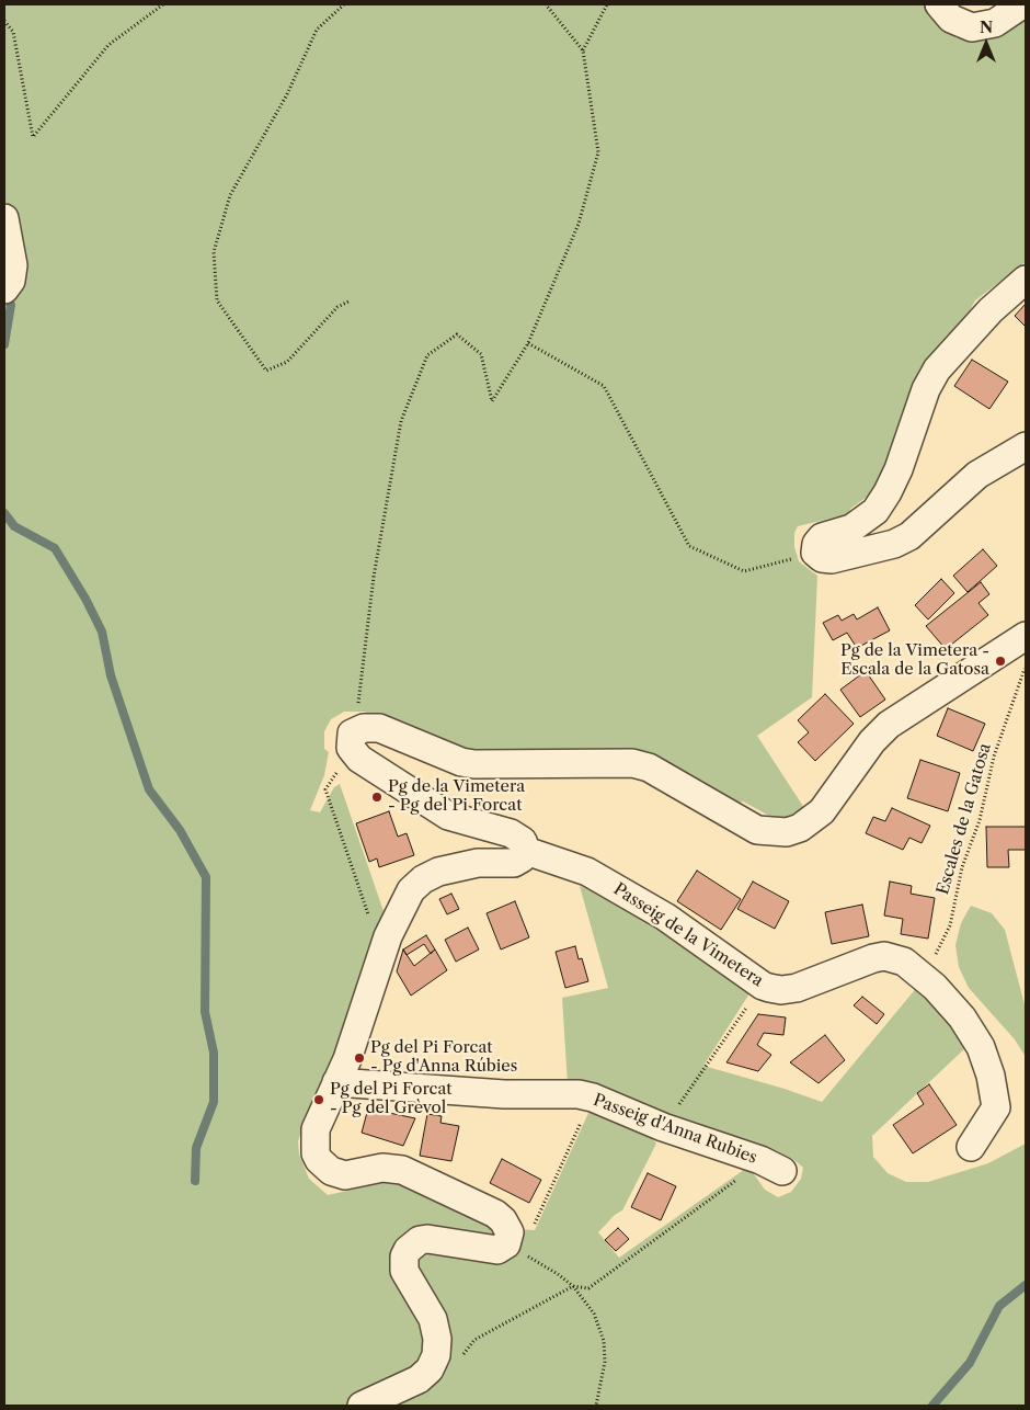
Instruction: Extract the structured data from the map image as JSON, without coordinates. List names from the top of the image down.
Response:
{
  "streets": {
    "street": ["Passeig de la Vimetera", "Passeig d'Anna Rubies"],
    "path": ["Escales de la Gatosa"]
  },
  "crossings": [
    ["Escales de la Gatosa", "Passeig de la Vimetera"]
  ],
  "places": [
    "Pg de la Vimetera - Escala de la Gatosa",
    "Pg de la Vimetera - Pg del Pi Forcat",
    "Pg del Pi Forcat - Pg d'Anna Rúbies",
    "Pg del Pi Forcat - Pg del Grèvol"
  ],
  "north": "top"
}
